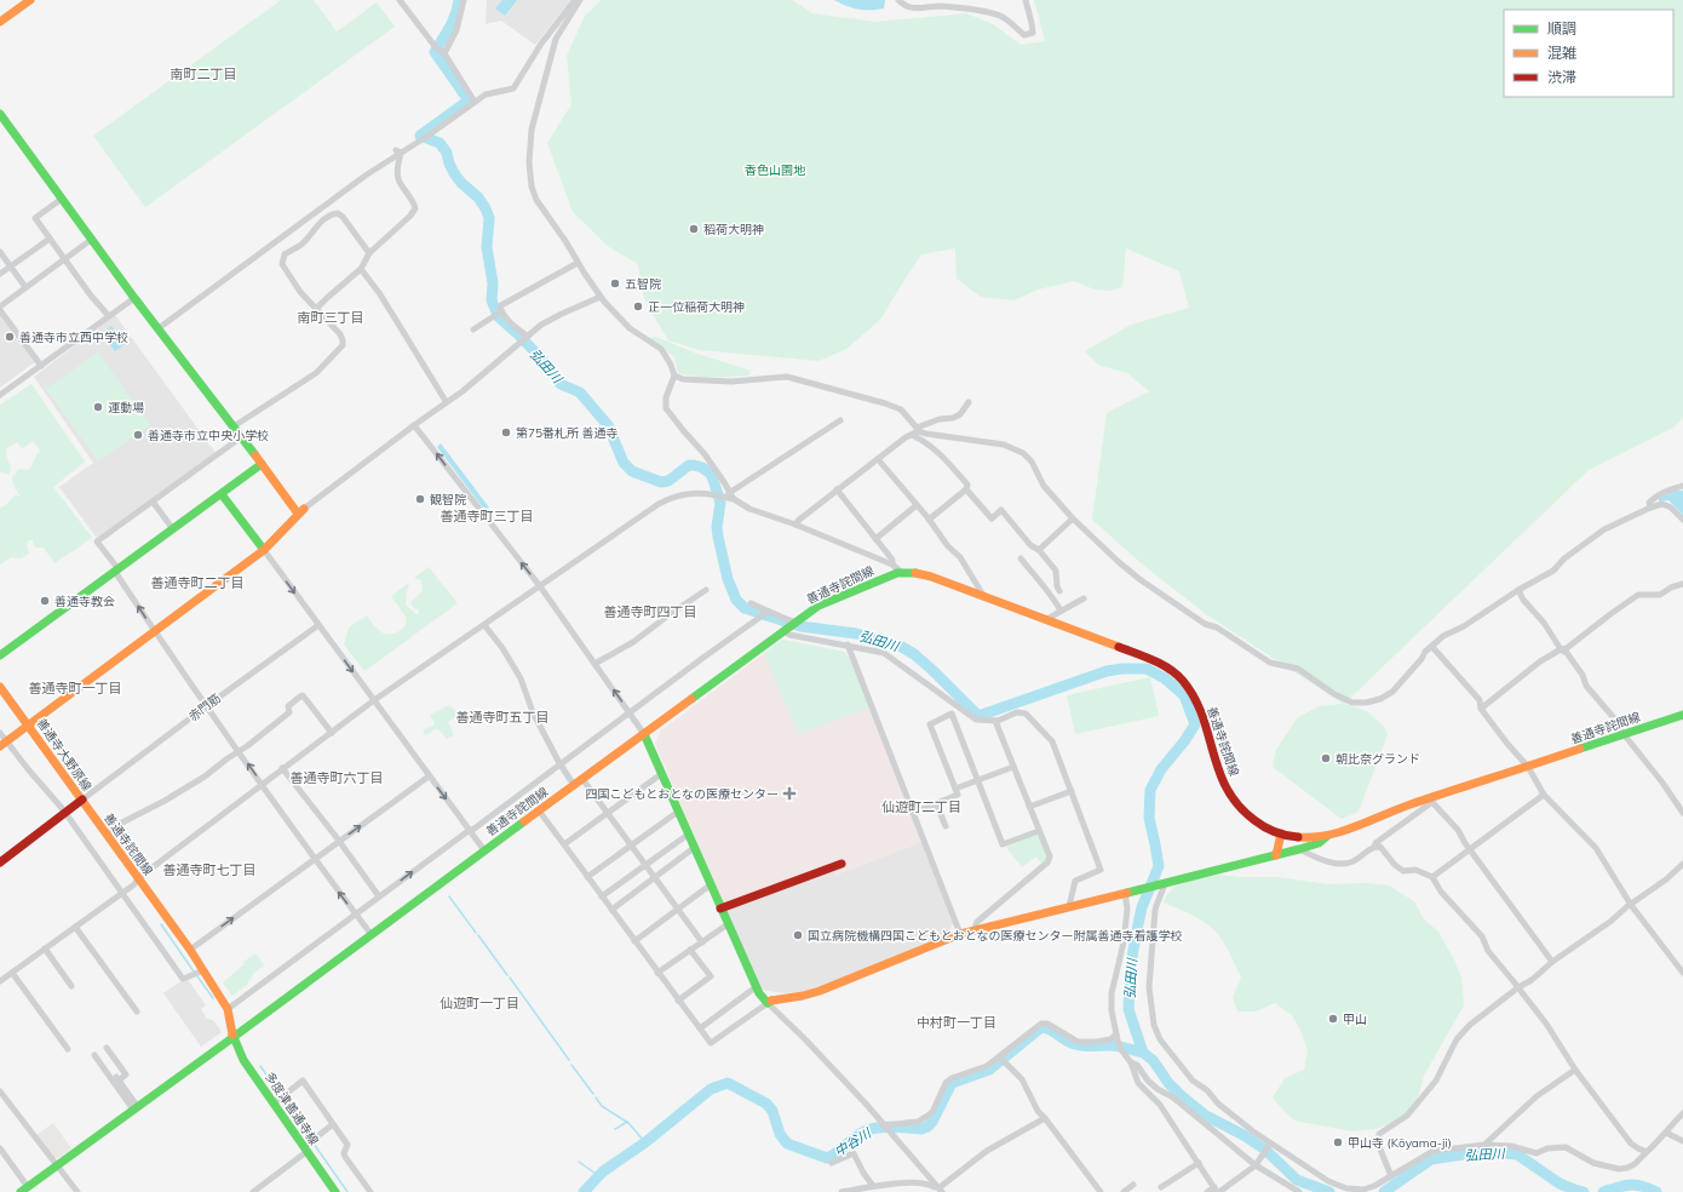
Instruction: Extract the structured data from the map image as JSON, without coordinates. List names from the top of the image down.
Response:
{
  "streets": {
    "street": [
      "善通寺詫間線",
      "赤門筋",
      "善通寺大野原線",
      "多度津善通寺線"
    ]
  },
  "crossings": [
    ["善通寺詫間線", "赤門筋"],
    ["善通寺詫間線", "善通寺大野原線"],
    ["善通寺詫間線", "多度津善通寺線"],
    ["赤門筋", "善通寺大野原線"]
  ],
  "districts": [
    "南町二丁目",
    "南町三丁目",
    "善通寺町三丁目",
    "善通寺町二丁目",
    "善通寺町四丁目",
    "善通寺町一丁目",
    "善通寺町五丁目",
    "善通寺町六丁目",
    "仙遊町二丁目",
    "善通寺町七丁目",
    "仙遊町一丁目",
    "中村町一丁目"
  ],
  "water": ["弘田川", "中谷川"],
  "parks": ["香色山園地"],
  "places": {
    "other": [
      "稻荷大明神",
      "五智院",
      "正一位稲荷大明神",
      "善通寺市立西中学校",
      "運動場",
      "第75番札所 善通寺",
      "善通寺市立中央小学校",
      "観智院",
      "善通寺教会",
      "朝比奈グランド",
      "国立病院機構四国こどもとおとなの医療センター附属善通寺看護学校",
      "甲山",
      "甲山寺 (Kōyama-ji)"
    ],
    "health": ["四国こどもとおとなの医療センター"]
  },
  "legend": ["順調", "混雑", "渋滞"]
}
